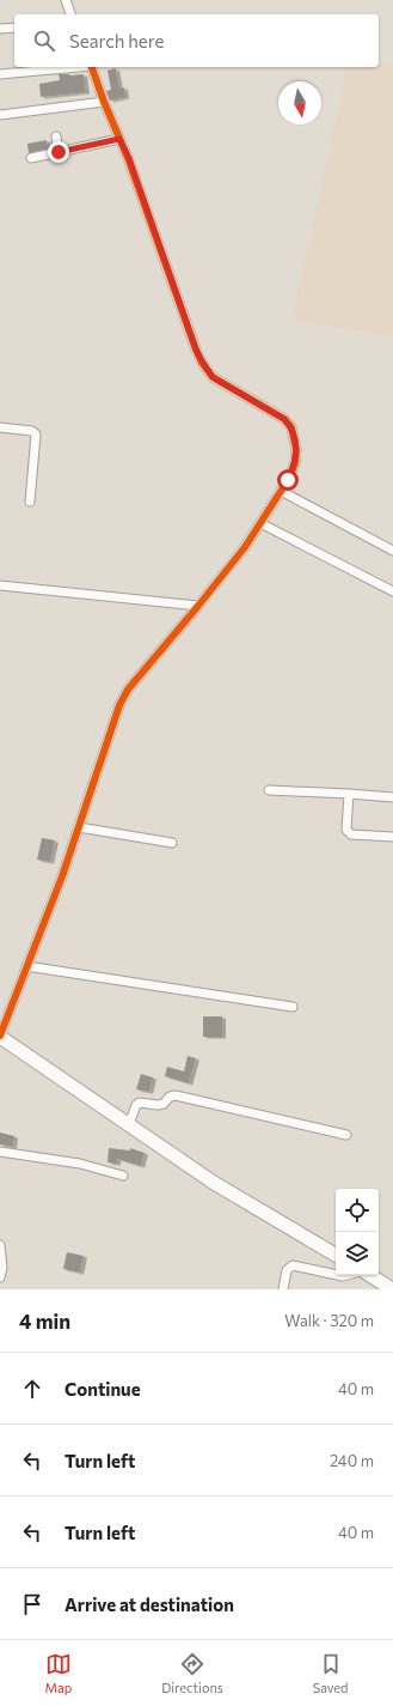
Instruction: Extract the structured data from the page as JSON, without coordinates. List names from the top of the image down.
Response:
{
  "north": "bottom",
  "page": {
    "search": "Search here",
    "heading": ["4 min", "Walk · 320 m"],
    "list": [
      ["Continue", "40 m"],
      ["Turn left", "240 m"],
      ["Turn left", "40 m"],
      "Arrive at destination"
    ],
    "nav": ["Map", "Directions", "Saved"]
  }
}
